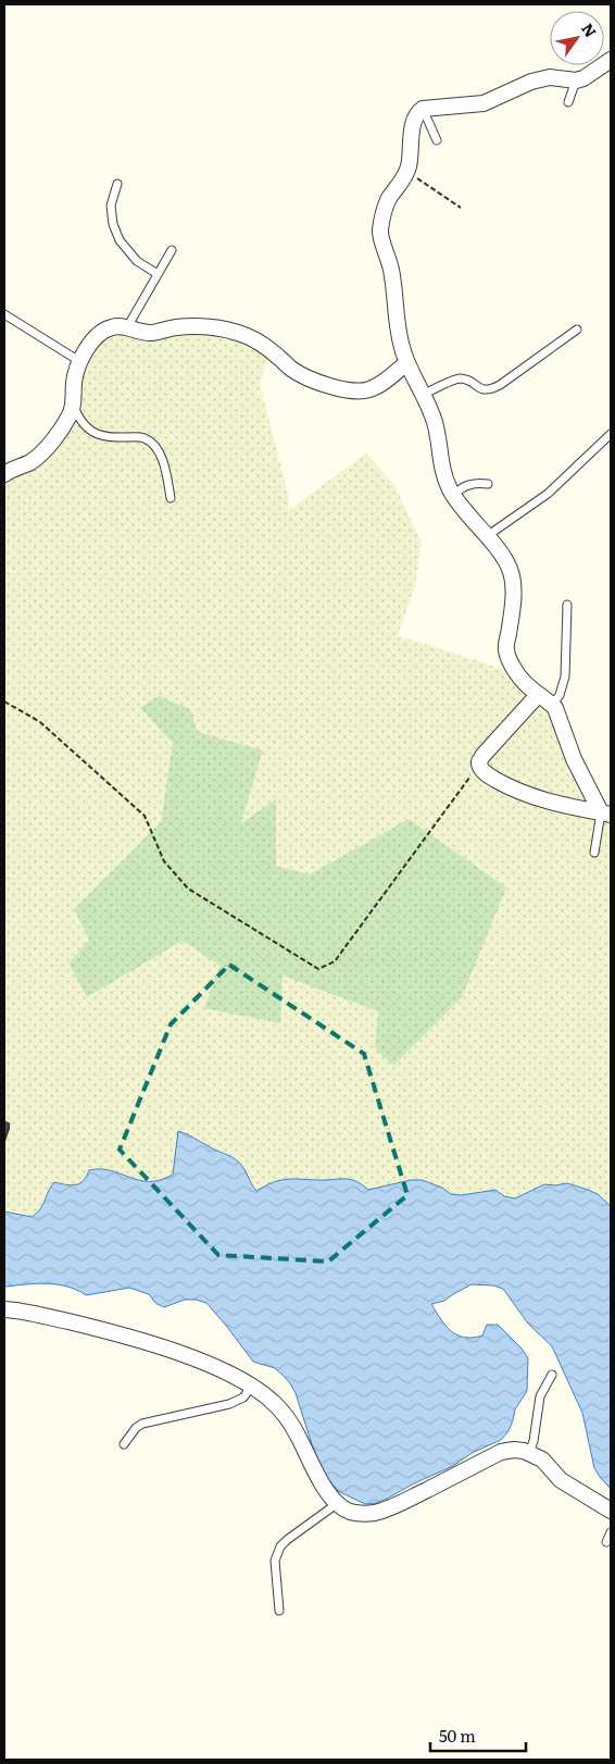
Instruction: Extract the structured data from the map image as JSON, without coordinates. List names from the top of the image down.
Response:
{
  "scale_bar": "50 m",
  "north": "top right"
}
